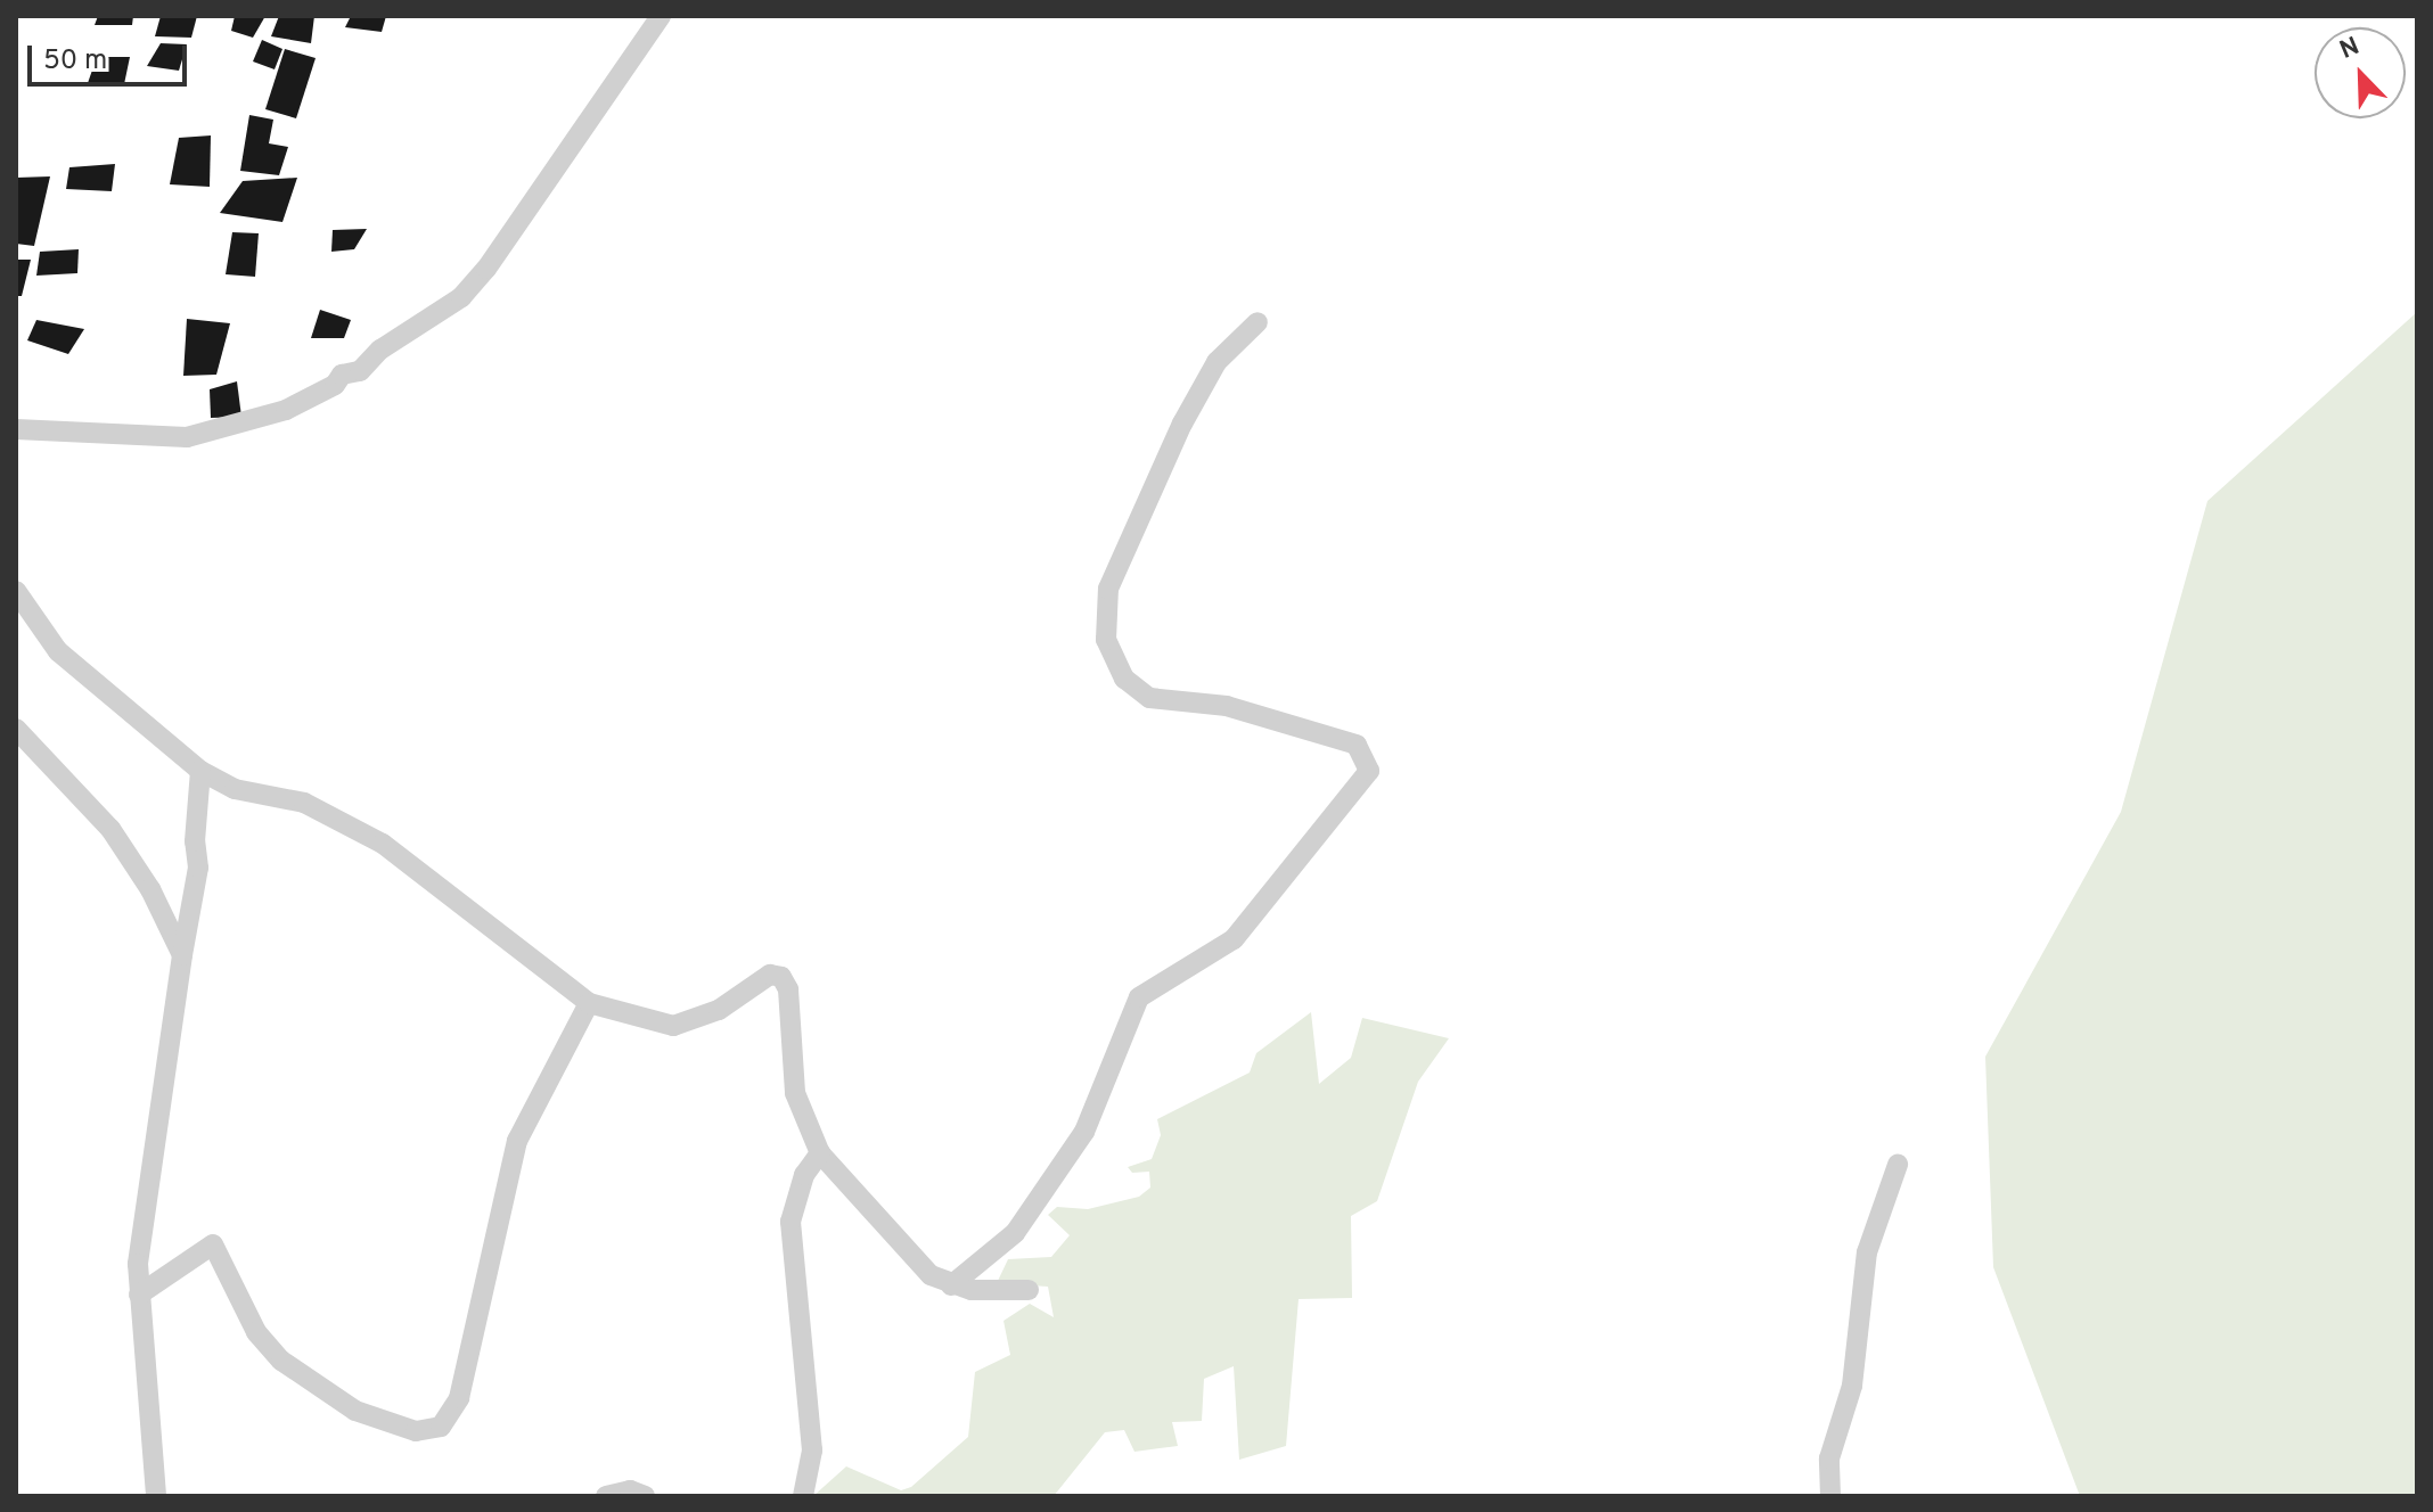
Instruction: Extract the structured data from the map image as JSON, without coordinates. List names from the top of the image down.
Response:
{
  "scale_bar": "50 m",
  "north": "top left"
}
